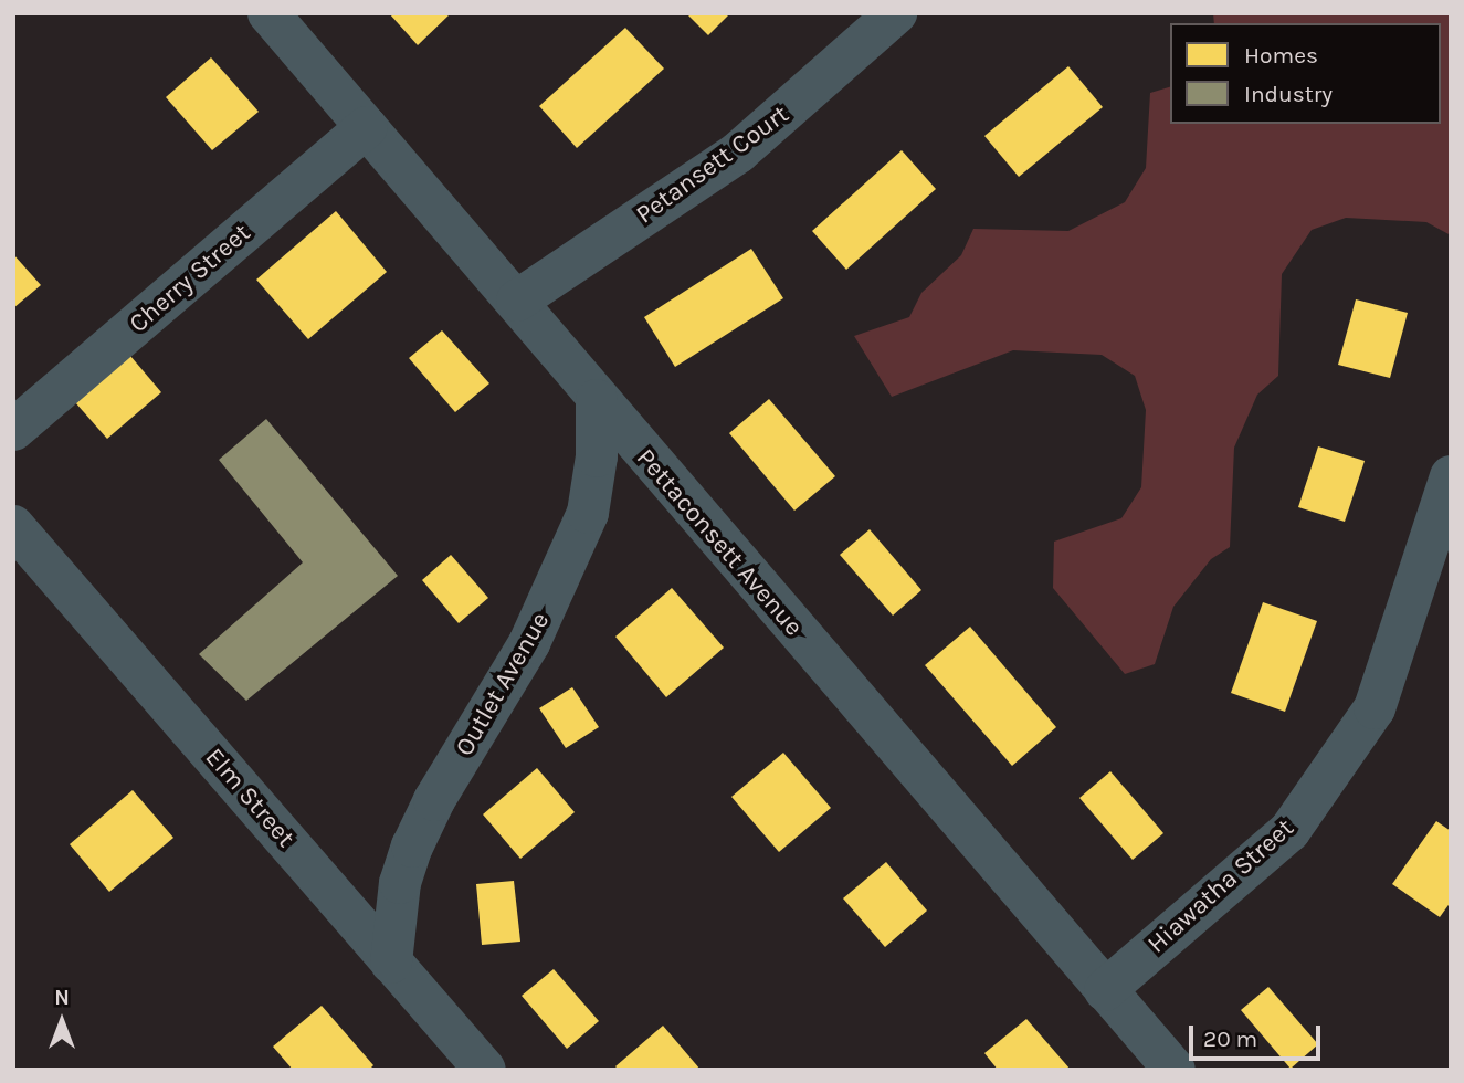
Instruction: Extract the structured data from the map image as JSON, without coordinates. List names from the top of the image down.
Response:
{
  "streets": {
    "street": [
      "Petansett Court",
      "Cherry Street",
      "Pettaconsett Avenue",
      "Outlet Avenue",
      "Elm Street",
      "Hiawatha Street"
    ]
  },
  "crossings": [
    ["Petansett Court", "Pettaconsett Avenue"],
    ["Cherry Street", "Pettaconsett Avenue"],
    ["Pettaconsett Avenue", "Outlet Avenue"],
    ["Pettaconsett Avenue", "Hiawatha Street"],
    ["Outlet Avenue", "Elm Street"]
  ],
  "legend": ["Homes", "Industry"],
  "scale_bar": "20 m",
  "north": "top"
}
